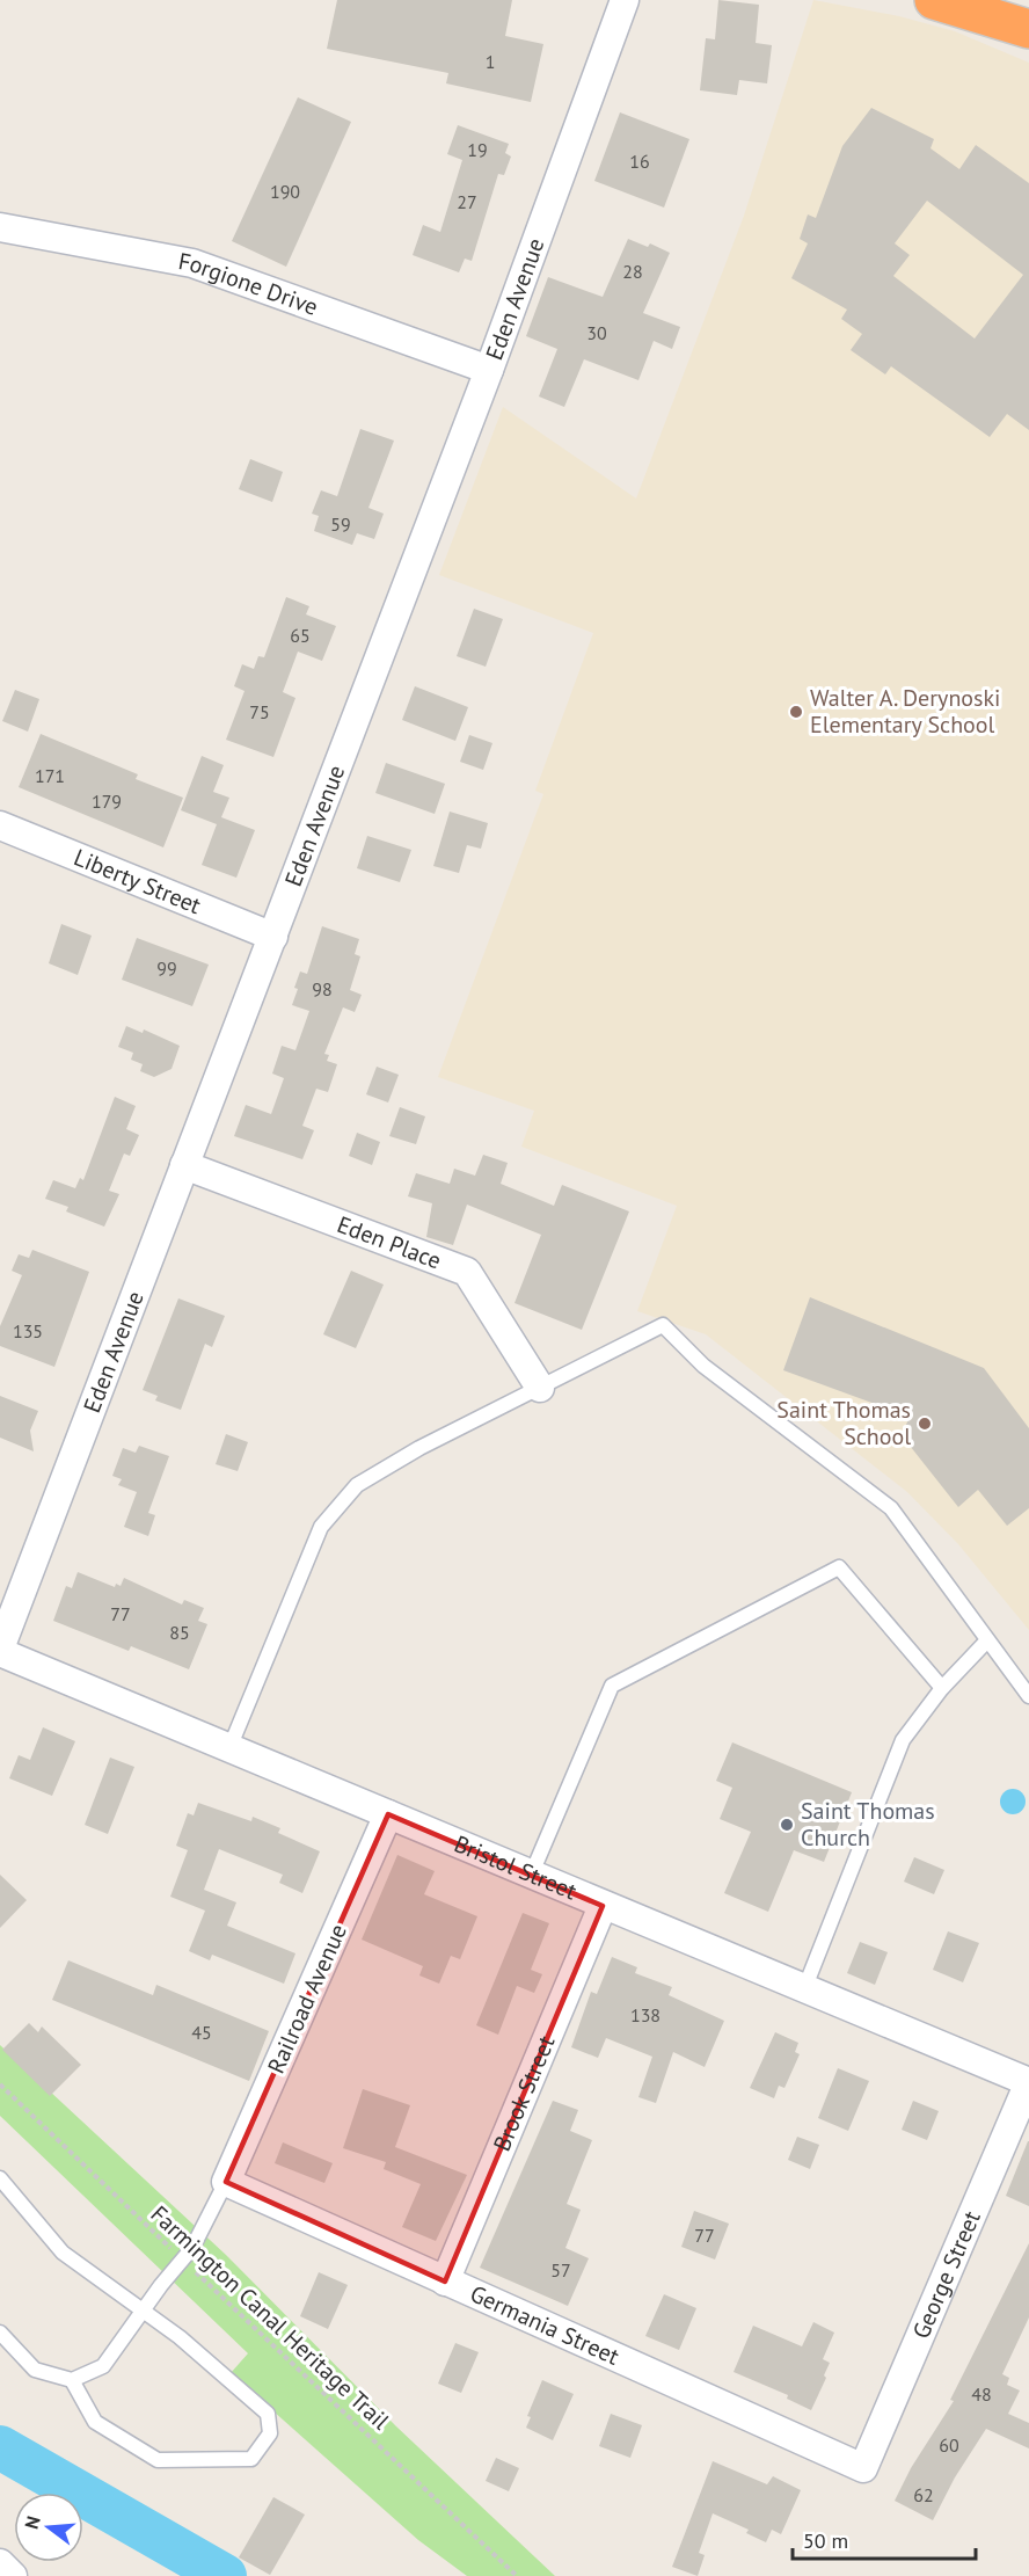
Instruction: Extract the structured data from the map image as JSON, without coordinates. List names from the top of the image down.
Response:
{
  "streets": {
    "street": [
      "Forgione Drive",
      "Eden Avenue",
      "Liberty Street",
      "Eden Place",
      "Bristol Street",
      "Railroad Avenue",
      "Brook Street",
      "George Street",
      "Germania Street"
    ],
    "path": ["Farmington Canal Heritage Trail"]
  },
  "crossings": [
    ["Forgione Drive", "Eden Avenue"],
    ["Eden Avenue", "Liberty Street"],
    ["Eden Avenue", "Eden Place"],
    ["Eden Avenue", "Bristol Street"],
    ["Bristol Street", "Railroad Avenue"],
    ["Bristol Street", "Brook Street"],
    ["Bristol Street", "George Street"],
    ["Railroad Avenue", "Germania Street"],
    ["Brook Street", "Germania Street"],
    ["George Street", "Germania Street"]
  ],
  "places": ["Walter A. Derynoski Elementary School", "Saint Thomas School", "Saint Thomas Church"],
  "house_numbers": [
    "1",
    "19",
    "16",
    "190",
    "27",
    "28",
    "30",
    "59",
    "65",
    "75",
    "171",
    "179",
    "99",
    "98",
    "135",
    "77",
    "85",
    "138",
    "45",
    "77",
    "57",
    "48",
    "60",
    "62"
  ],
  "scale_bar": "50 m",
  "north": "left"
}
